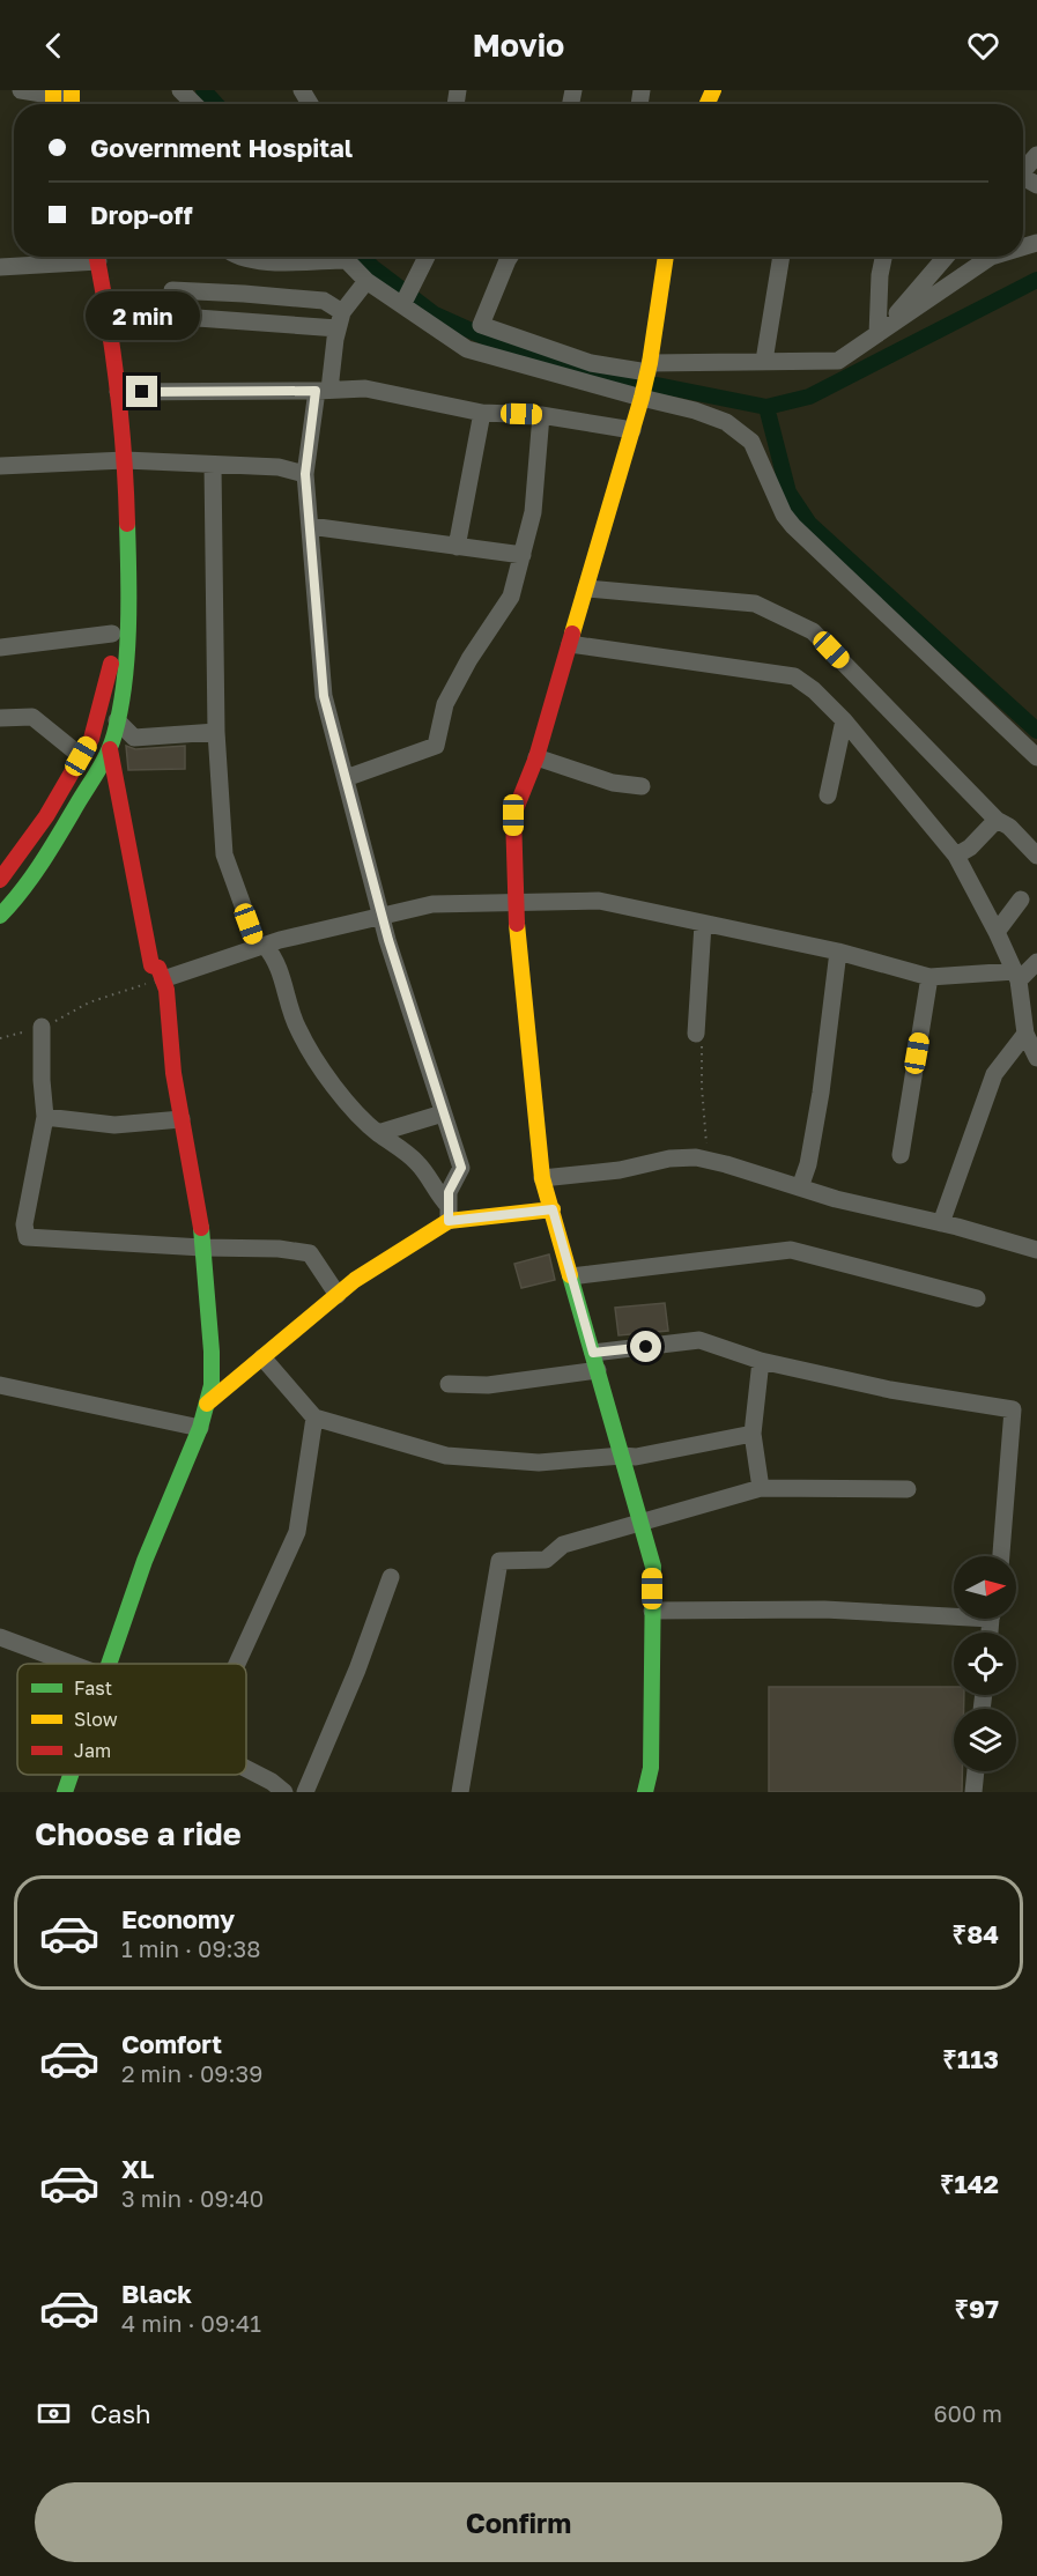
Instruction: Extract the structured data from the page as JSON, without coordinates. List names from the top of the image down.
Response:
{
  "legend": ["Fast", "Slow", "Jam"],
  "north": "right",
  "page": {
    "header": "Movio",
    "banner": ["Government Hospital", "Drop-off"],
    "bubble": "2 min",
    "heading": "Choose a ride",
    "list": [
      {
        "name": "Economy",
        "note": "1 min · 09:38",
        "value": "₹84"
      },
      {
        "name": "Comfort",
        "note": "2 min · 09:39",
        "value": "₹113"
      },
      {
        "name": "XL",
        "note": "3 min · 09:40",
        "value": "₹142"
      },
      {
        "name": "Black",
        "note": "4 min · 09:41",
        "value": "₹97"
      }
    ],
    "pay": ["Cash", "600 m"],
    "buttons": "Confirm"
  }
}
